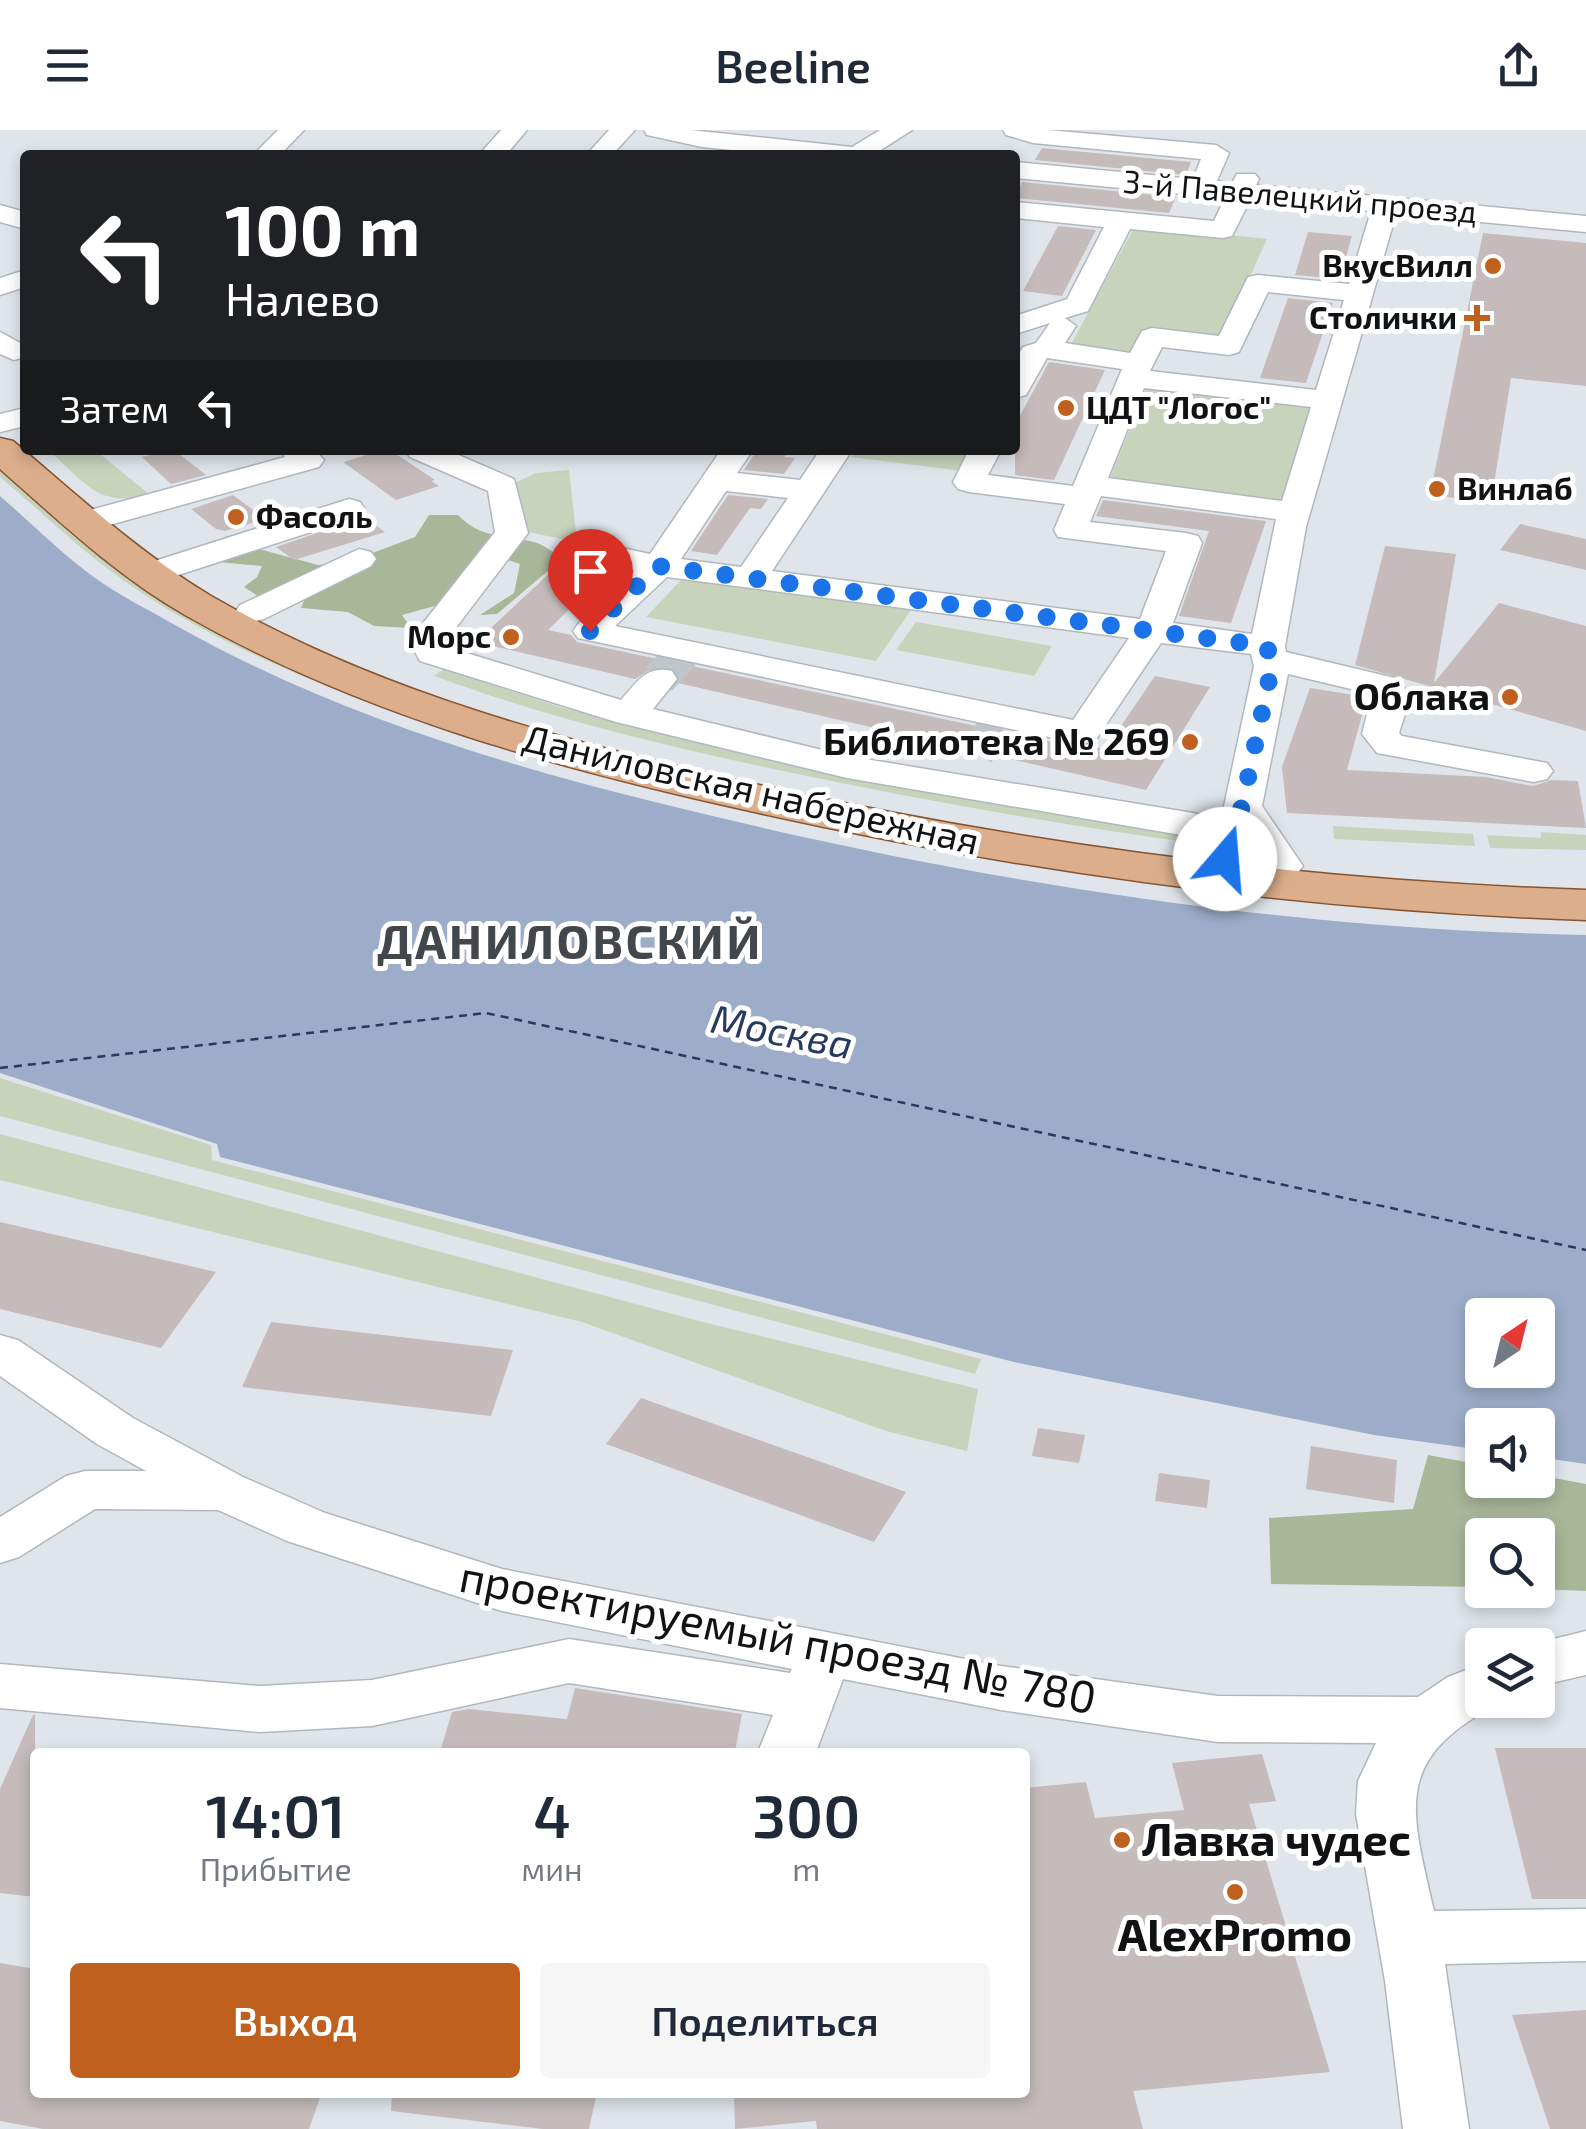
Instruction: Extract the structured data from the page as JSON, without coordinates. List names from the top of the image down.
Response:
{
  "streets": {
    "main road": ["Даниловская набережная"],
    "street": ["3-й Павелецкий проезд", "проектируемый проезд № 780"]
  },
  "districts": ["ДАНИЛОВСКИЙ"],
  "water": ["Москва"],
  "places": {
    "other": [
      "ВкусВилл",
      "ЦДТ \"Логос\"",
      "Винлаб",
      "Фасоль",
      "Морс",
      "Облака",
      "Библиотека № 269",
      "Лавка чудес",
      "AlexPromo"
    ],
    "health": ["Столички"]
  },
  "north": "top right",
  "page": {
    "header": "Beeline",
    "turn": ["100 m", "Налево"],
    "then": "Затем",
    "eta": [
      "14:01",
      "Прибытие",
      "4",
      "мин",
      "300",
      "m"
    ],
    "buttons": ["Выход", "Поделиться"]
  }
}
